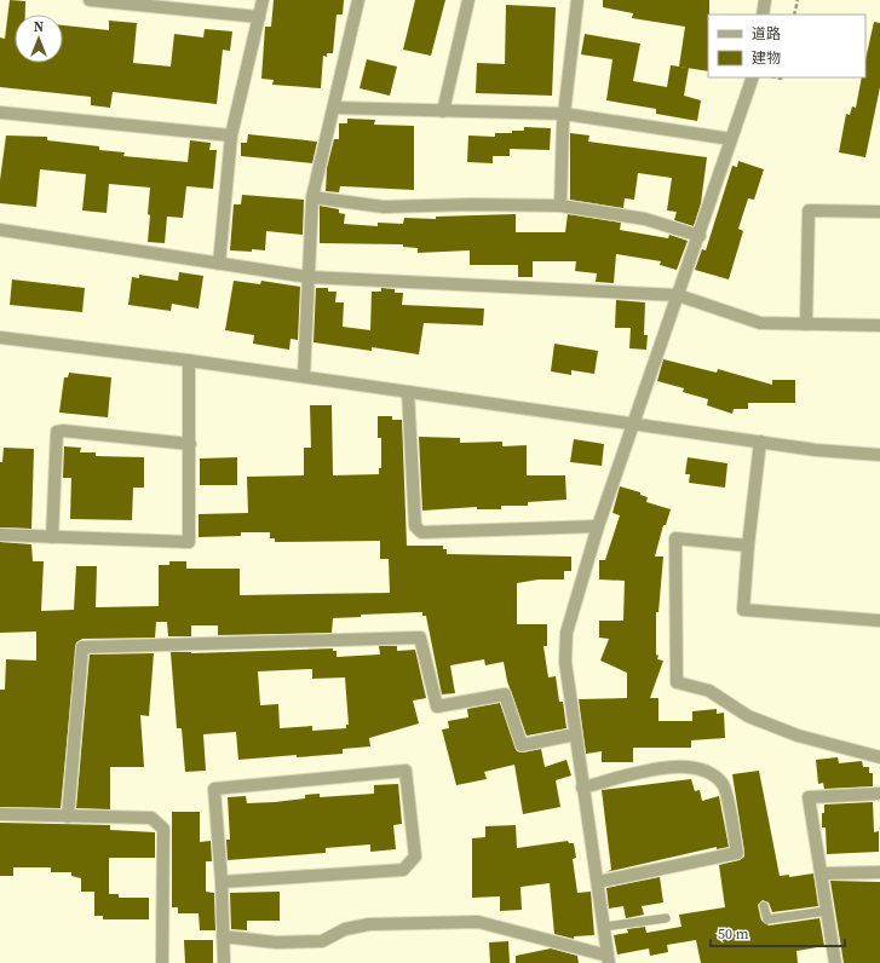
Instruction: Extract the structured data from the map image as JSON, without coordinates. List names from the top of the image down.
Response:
{
  "legend": ["道路", "建物"],
  "scale_bar": "50 m",
  "north": "top"
}
